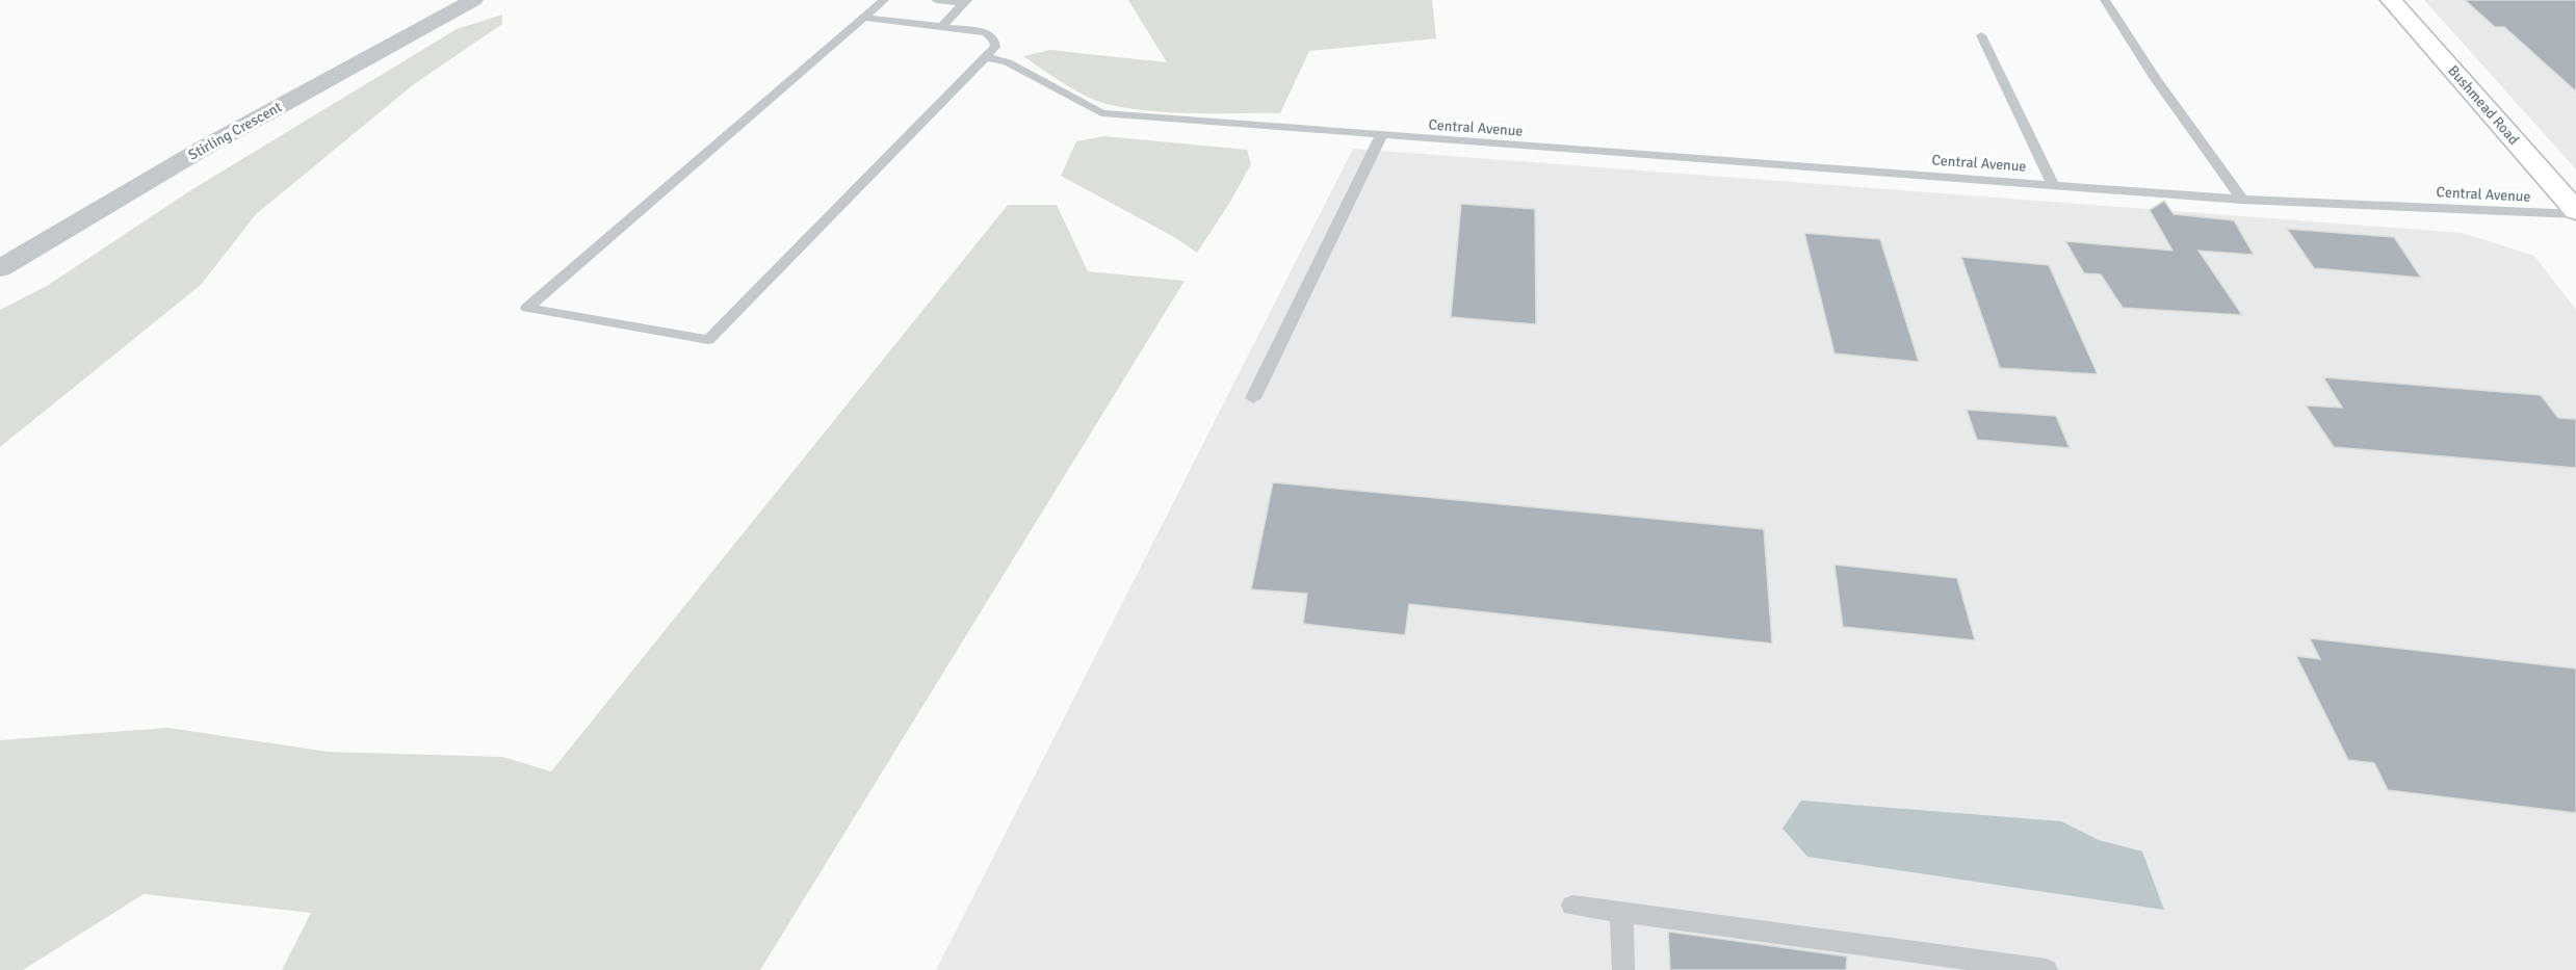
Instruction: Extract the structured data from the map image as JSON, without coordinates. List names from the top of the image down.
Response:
{
  "streets": {
    "main road": ["Bushmead Road"],
    "street": ["Stirling Crescent"],
    "lane": ["Central Avenue"]
  },
  "crossings": [
    ["Bushmead Road", "Central Avenue"]
  ]
}
